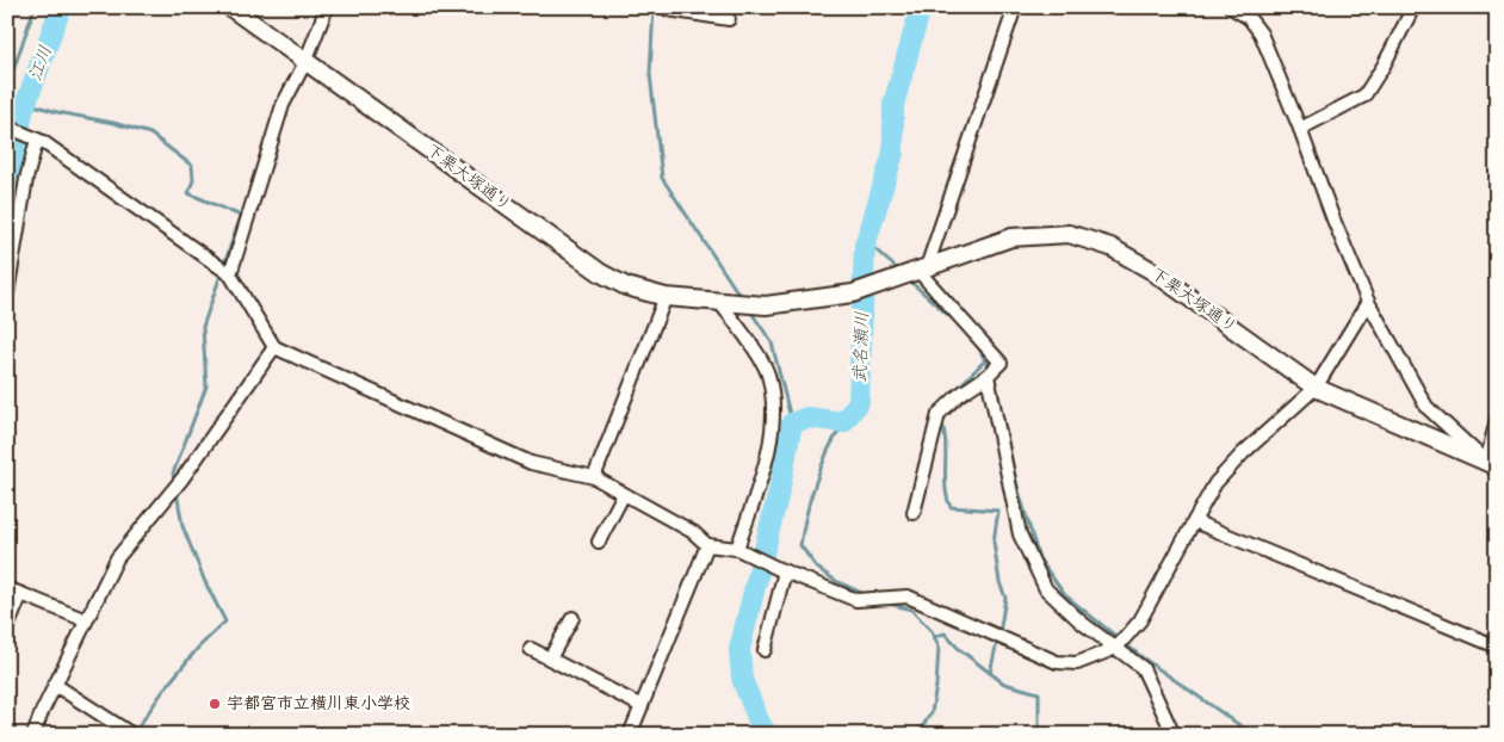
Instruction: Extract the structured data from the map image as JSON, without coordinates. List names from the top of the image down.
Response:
{
  "streets": {
    "street": ["下栗大塚通り"]
  },
  "water": ["江川", "武名瀬川"],
  "places": ["宇都宮市立横川東小学校"]
}
